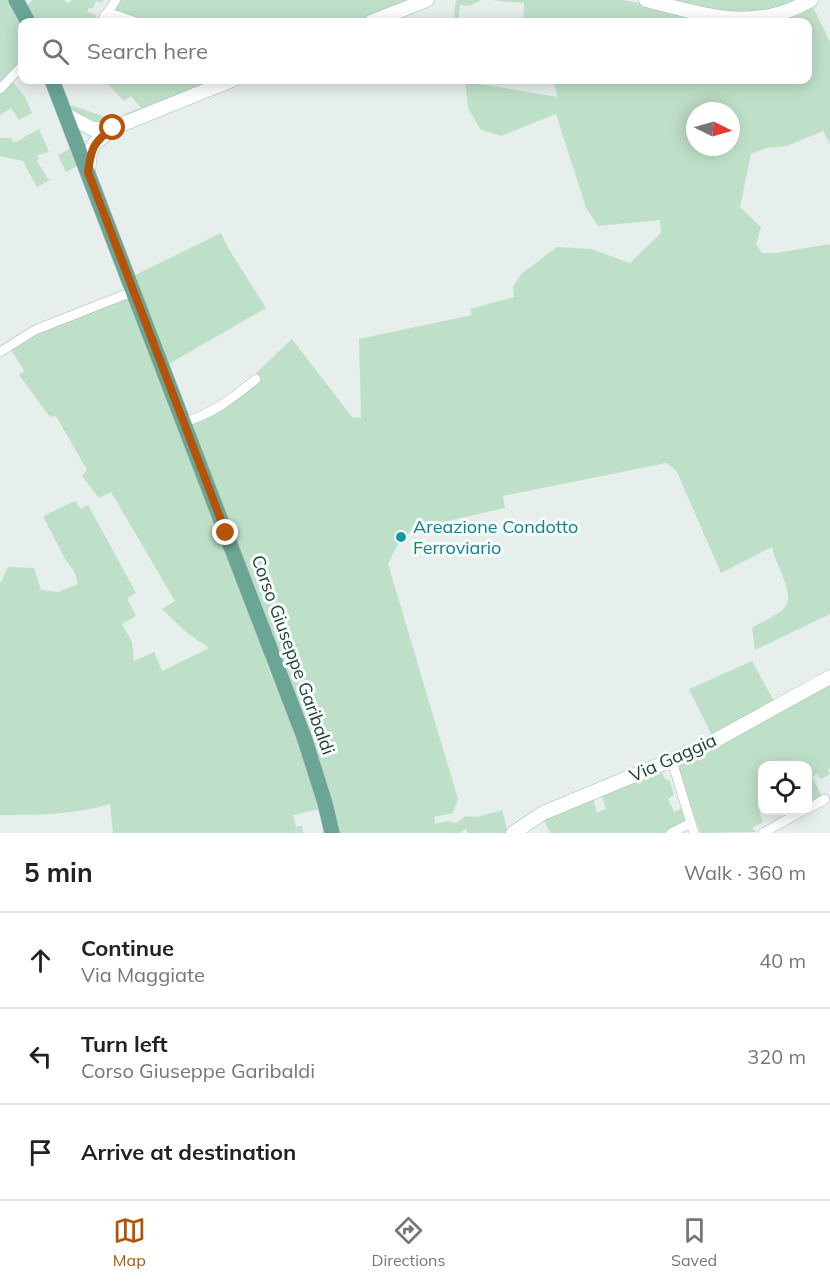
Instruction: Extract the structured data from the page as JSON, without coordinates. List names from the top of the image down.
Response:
{
  "streets": {
    "main road": ["Corso Giuseppe Garibaldi"],
    "street": ["Via Gaggia"]
  },
  "places": ["Areazione Condotto Ferroviario"],
  "north": "right",
  "page": {
    "search": "Search here",
    "heading": ["5 min", "Walk · 360 m"],
    "list": [
      ["Continue", "Via Maggiate", "40 m"],
      ["Turn left", "Corso Giuseppe Garibaldi", "320 m"],
      "Arrive at destination"
    ],
    "nav": ["Map", "Directions", "Saved"]
  }
}
